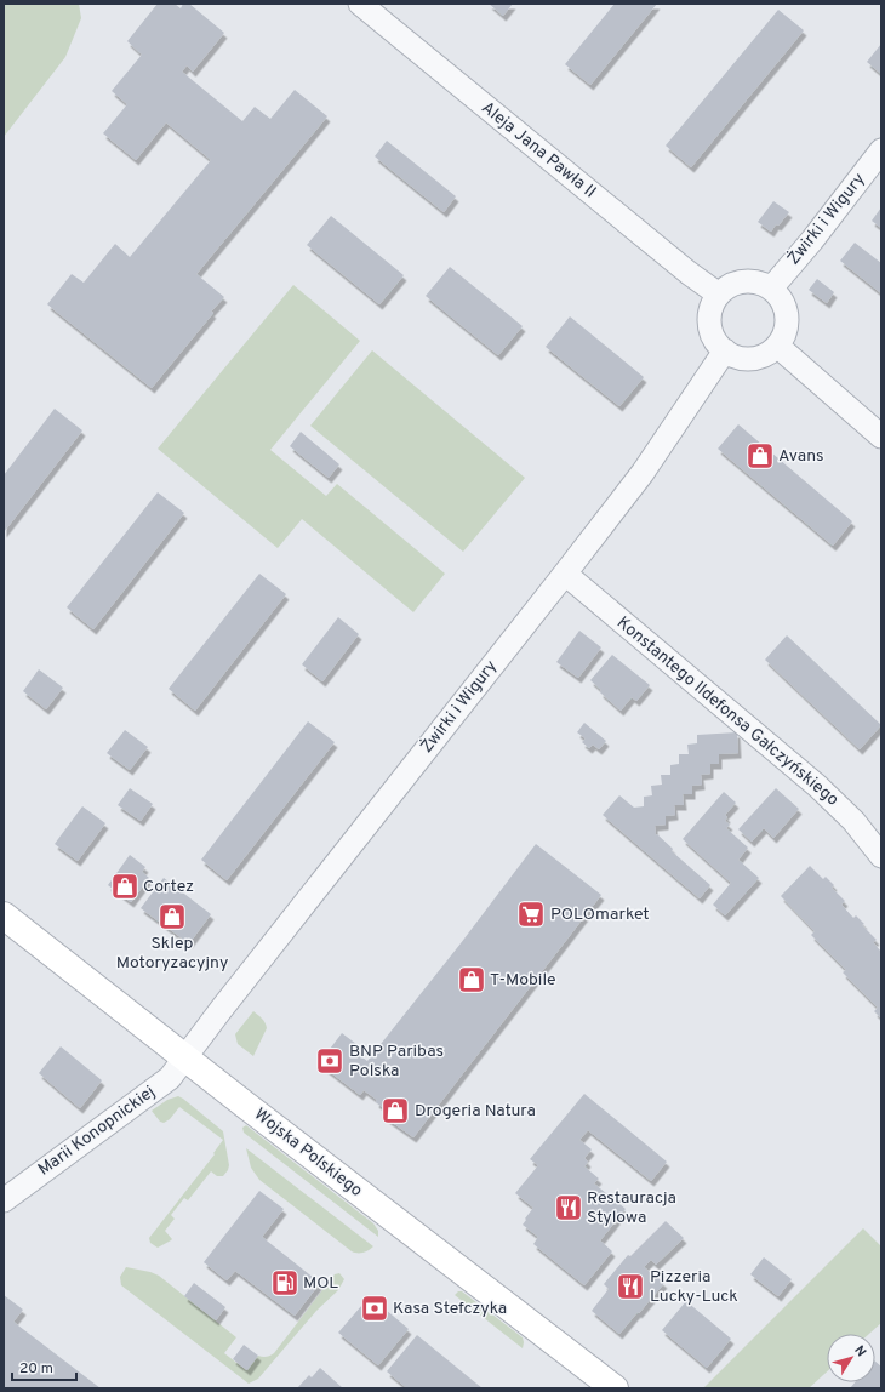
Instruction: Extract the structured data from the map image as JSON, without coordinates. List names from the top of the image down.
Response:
{
  "streets": {
    "street": [
      "Aleja Jana Pawła II",
      "Żwirki i Wigury",
      "Konstantego Ildefonsa Gałczyńskiego",
      "Marii Konopnickiej",
      "Wojska Polskiego"
    ]
  },
  "crossings": [
    ["Aleja Jana Pawła II", "Żwirki i Wigury"],
    ["Żwirki i Wigury", "Konstantego Ildefonsa Gałczyńskiego"],
    ["Żwirki i Wigury", "Marii Konopnickiej"],
    ["Żwirki i Wigury", "Wojska Polskiego"],
    ["Marii Konopnickiej", "Wojska Polskiego"]
  ],
  "places": {
    "shop": [
      "Avans",
      "Cortez",
      "Sklep Motoryzacyjny",
      "T-Mobile",
      "Drogeria Natura"
    ],
    "supermarket": ["POLOmarket"],
    "bank": ["BNP Paribas Polska", "Kasa Stefczyka"],
    "restaurant": ["Restauracja Stylowa", "Pizzeria Lucky-Luck"],
    "fuel station": ["MOL"]
  },
  "scale_bar": "20 m",
  "north": "top right"
}
